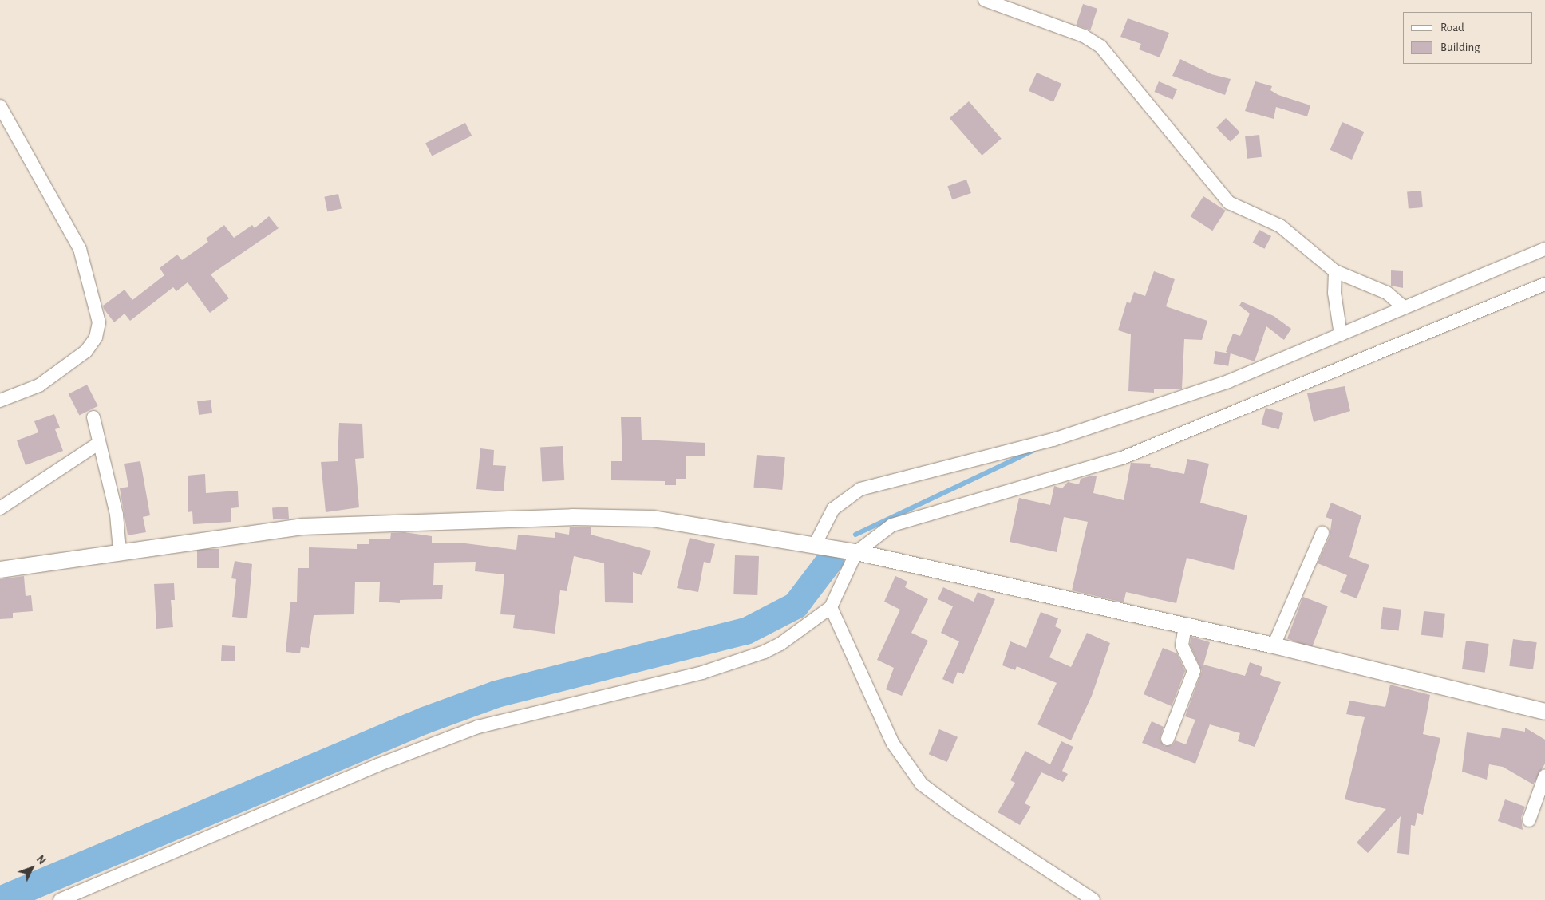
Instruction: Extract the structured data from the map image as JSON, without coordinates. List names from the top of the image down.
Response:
{
  "legend": ["Road", "Building"],
  "north": "top right"
}
